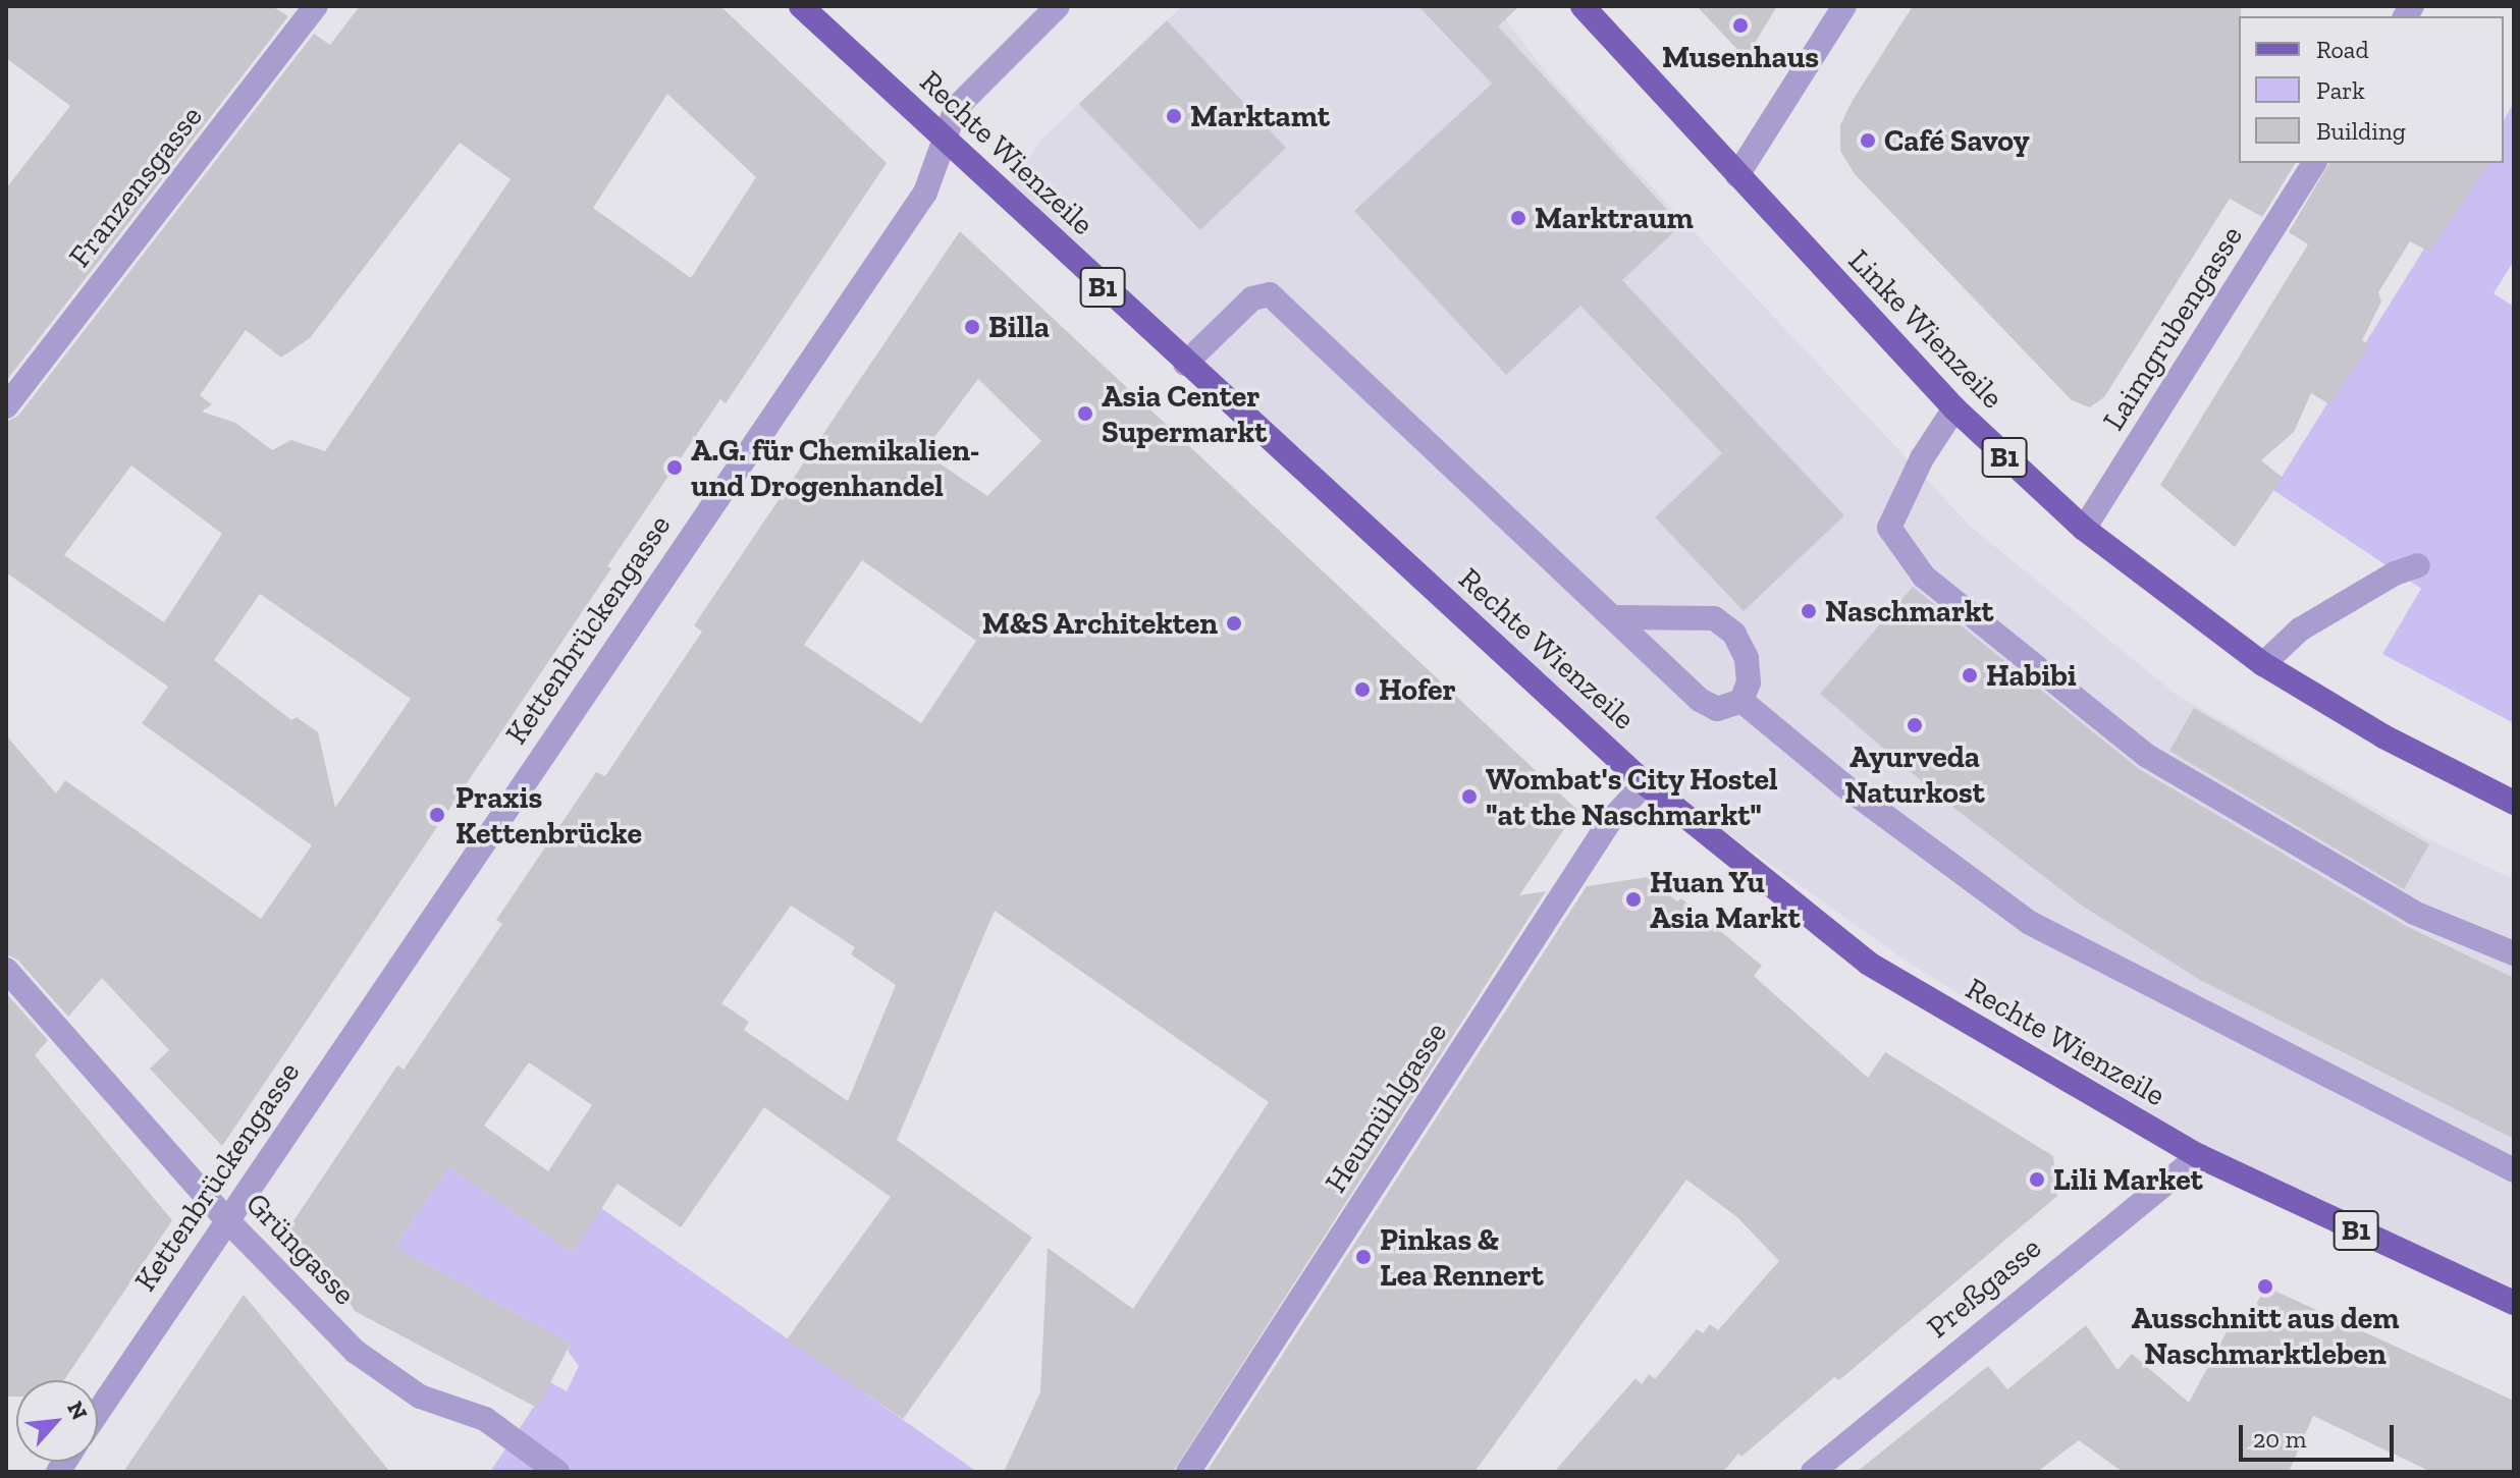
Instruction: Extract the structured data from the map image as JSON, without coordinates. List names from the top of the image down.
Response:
{
  "streets": {
    "main road": ["Rechte Wienzeile", "B1", "Linke Wienzeile"],
    "street": [
      "Franzensgasse",
      "Laimgrubengasse",
      "Kettenbrückengasse",
      "Heumühlgasse",
      "Grüngasse",
      "Preßgasse"
    ]
  },
  "crossings": [
    ["Rechte Wienzeile", "Kettenbrückengasse"],
    ["Rechte Wienzeile", "Heumühlgasse"],
    ["Rechte Wienzeile", "Preßgasse"],
    ["Laimgrubengasse", "Linke Wienzeile"],
    ["Kettenbrückengasse", "Grüngasse"]
  ],
  "places": [
    "Musenhaus",
    "Marktamt",
    "Café Savoy",
    "Marktraum",
    "Billa",
    "Asia Center Supermarkt",
    "A.G. für Chemikalien- und Drogenhandel",
    "Naschmarkt",
    "M&S Architekten",
    "Habibi",
    "Hofer",
    "Ayurveda Naturkost",
    "Wombat's City Hostel \"at the Naschmarkt\"",
    "Praxis Kettenbrücke",
    "Huan Yu Asia Markt",
    "Lili Market",
    "Pinkas & Lea Rennert",
    "Ausschnitt aus dem Naschmarktleben"
  ],
  "legend": ["Road", "Park", "Building"],
  "scale_bar": "20 m",
  "north": "top right"
}
